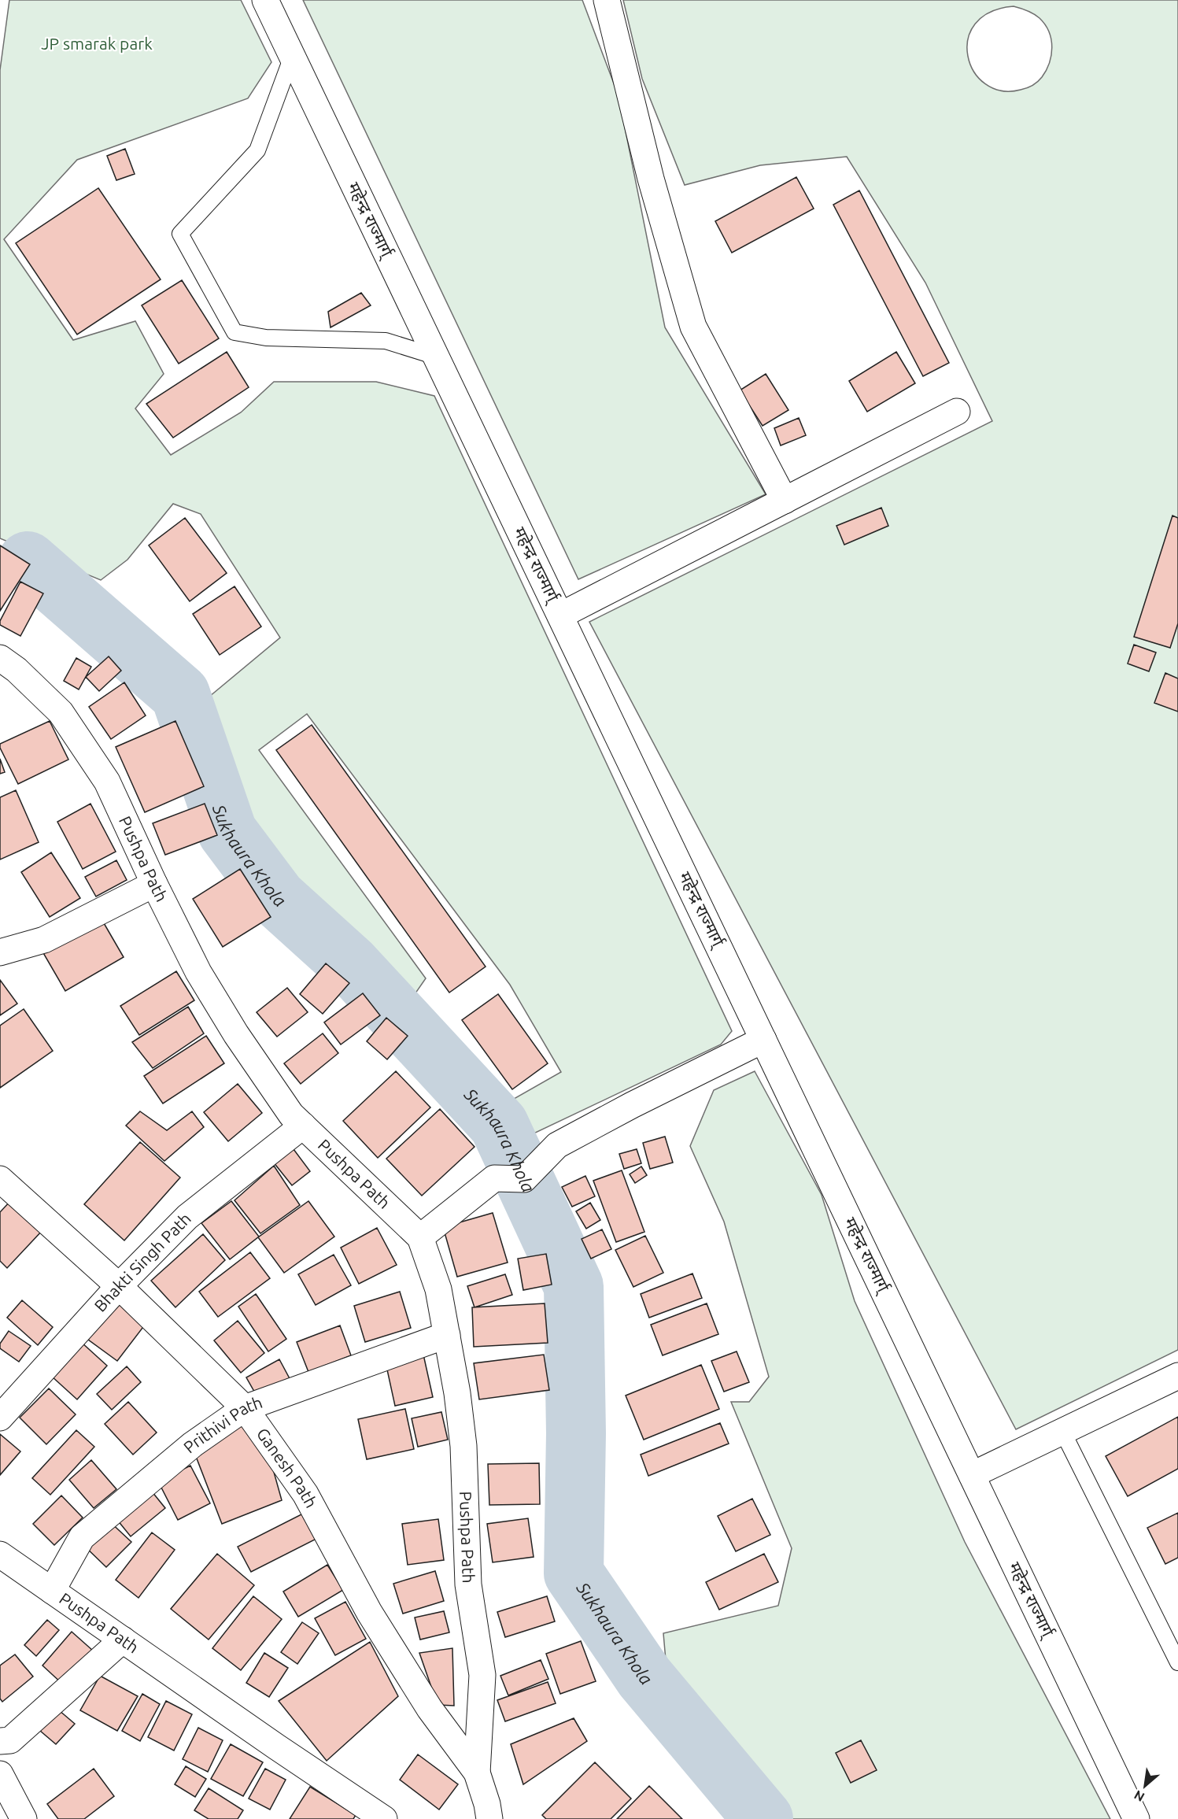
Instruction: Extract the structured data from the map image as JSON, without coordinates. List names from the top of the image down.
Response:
{
  "streets": {
    "main road": [
      "महेन्द्र राज्मार्ग्",
      "Pushpa Path",
      "Bhakti Singh Path",
      "Prithivi Path",
      "Ganesh Path"
    ]
  },
  "crossings": [
    ["Pushpa Path", "Bhakti Singh Path"],
    ["Pushpa Path", "Prithivi Path"],
    ["Pushpa Path", "Ganesh Path"],
    ["Bhakti Singh Path", "Ganesh Path"],
    ["Prithivi Path", "Ganesh Path"]
  ],
  "water": ["Sukhaura Khola"],
  "parks": ["JP smarak park"],
  "north": "bottom left"
}
